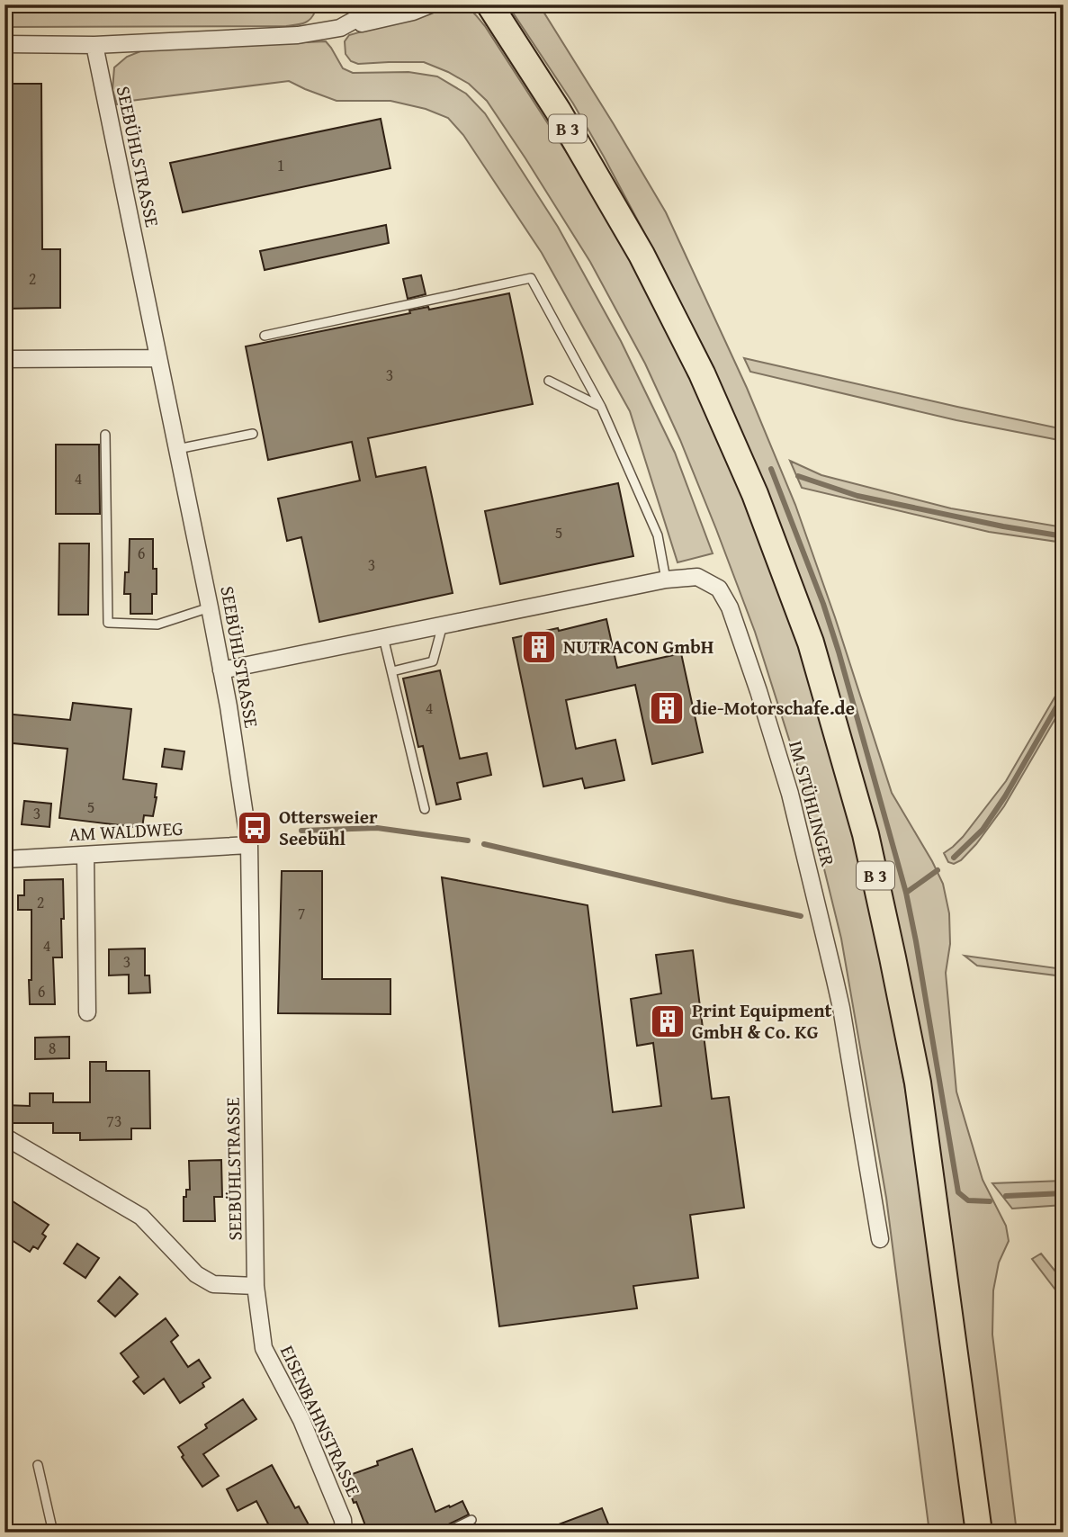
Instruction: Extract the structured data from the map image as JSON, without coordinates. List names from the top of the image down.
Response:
{
  "streets": {
    "main road": ["B 3"],
    "street": [
      "SEEBÜHLSTRASSE",
      "IM STÜHLINGER",
      "AM WALDWEG",
      "EISENBAHNSTRASSE"
    ]
  },
  "crossings": [
    ["SEEBÜHLSTRASSE", "IM STÜHLINGER"],
    ["SEEBÜHLSTRASSE", "AM WALDWEG"],
    ["SEEBÜHLSTRASSE", "EISENBAHNSTRASSE"]
  ],
  "places": {
    "building": ["NUTRACON GmbH", "die-Motorschafe.de", "Print Equipment GmbH & Co. KG"],
    "bus stop": ["Ottersweier Seebühl"]
  },
  "house_numbers": [
    "1",
    "2",
    "3",
    "4",
    "5",
    "6",
    "3",
    "4",
    "5",
    "3",
    "2",
    "7",
    "4",
    "3",
    "6",
    "8",
    "73"
  ]
}
